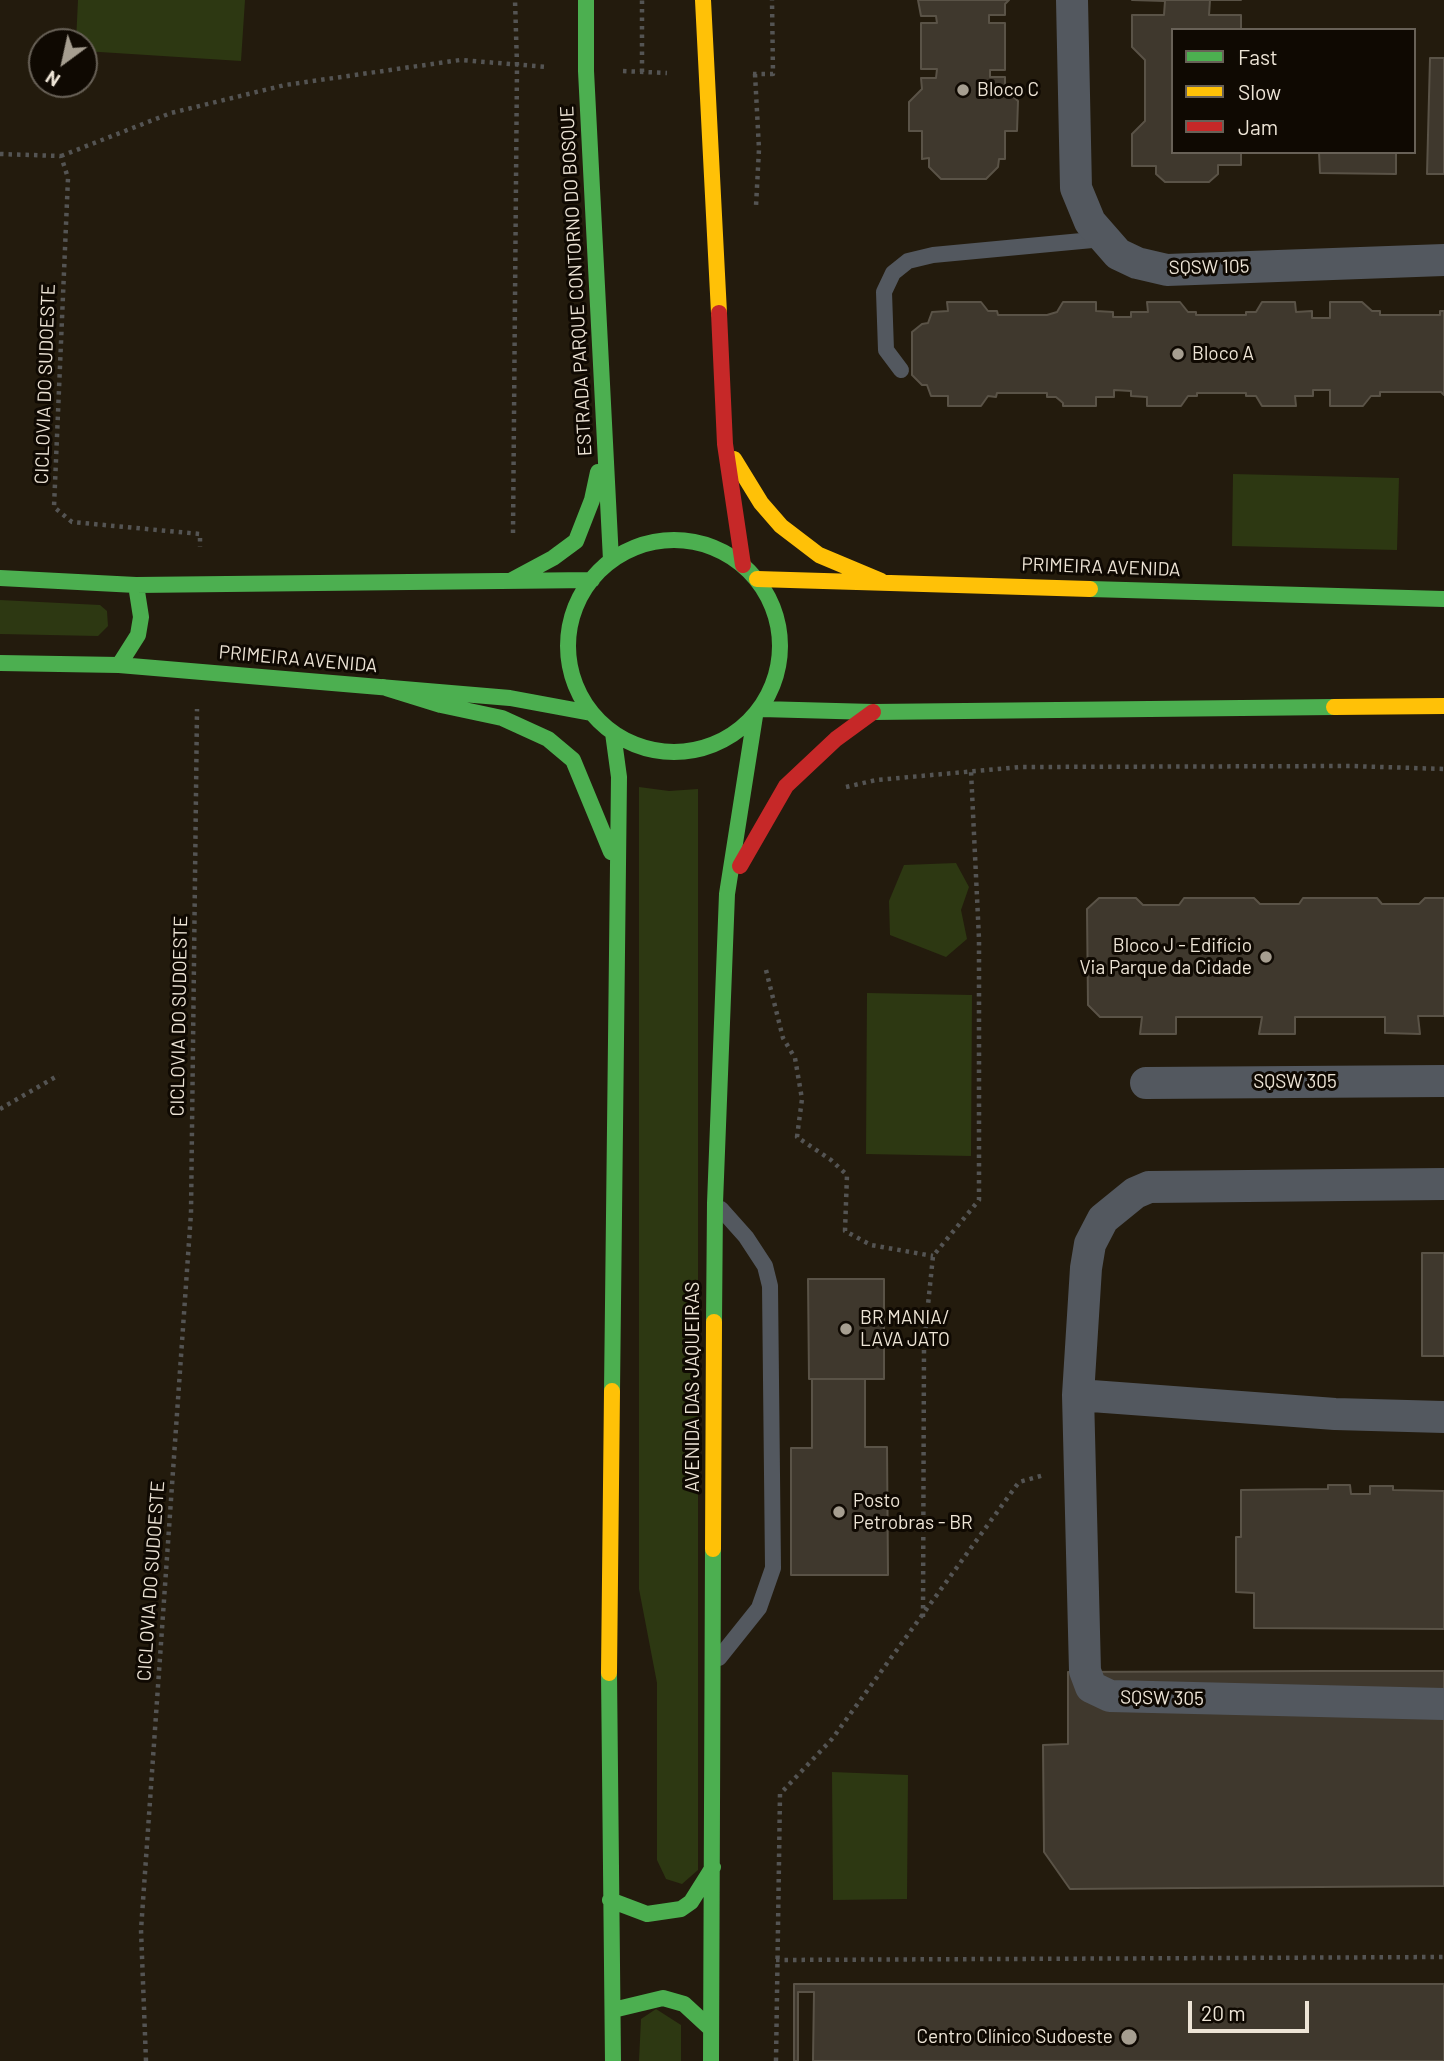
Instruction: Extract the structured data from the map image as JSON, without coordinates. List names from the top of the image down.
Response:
{
  "streets": {
    "main road": ["ESTRADA PARQUE CONTORNO DO BOSQUE", "PRIMEIRA AVENIDA", "AVENIDA DAS JAQUEIRAS"],
    "street": ["SQSW 105", "SQSW 305"],
    "path": ["CICLOVIA DO SUDOESTE"]
  },
  "crossings": [
    ["ESTRADA PARQUE CONTORNO DO BOSQUE", "PRIMEIRA AVENIDA"],
    ["ESTRADA PARQUE CONTORNO DO BOSQUE", "AVENIDA DAS JAQUEIRAS"],
    ["CICLOVIA DO SUDOESTE", "PRIMEIRA AVENIDA"],
    ["PRIMEIRA AVENIDA", "AVENIDA DAS JAQUEIRAS"]
  ],
  "places": [
    "Bloco C",
    "Bloco A",
    "Bloco J - Edifício Via Parque da Cidade",
    "BR MANIA/ LAVA JATO",
    "Posto Petrobras - BR",
    "Centro Clínico Sudoeste"
  ],
  "legend": ["Fast", "Slow", "Jam"],
  "scale_bar": "20 m",
  "north": "bottom left"
}
